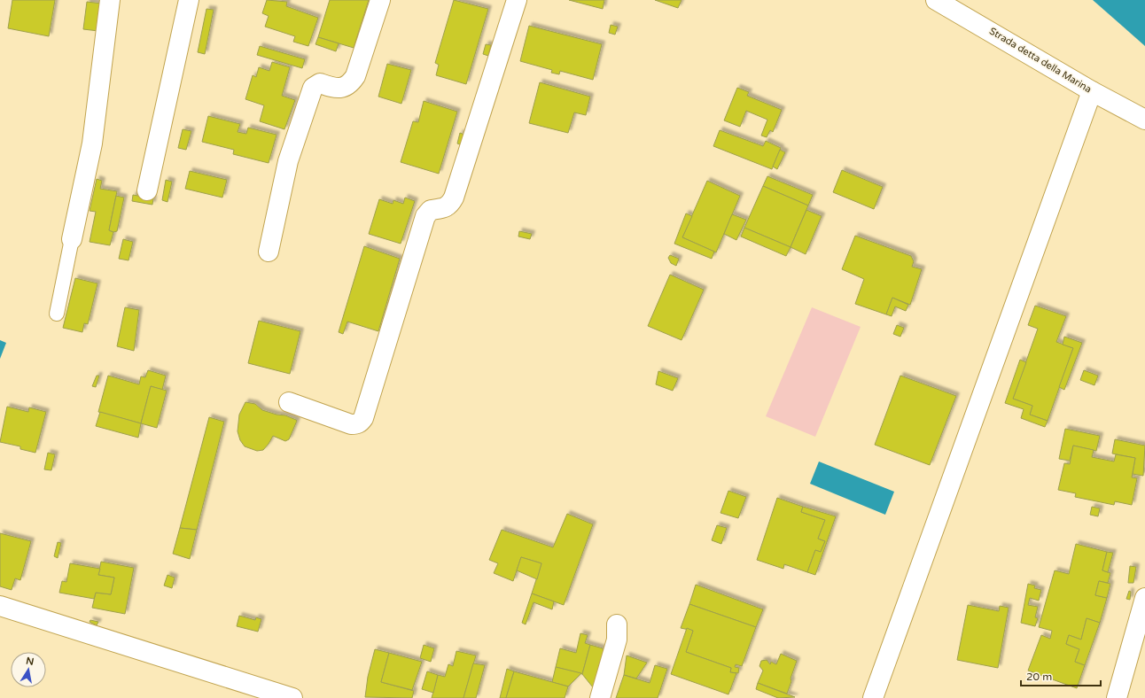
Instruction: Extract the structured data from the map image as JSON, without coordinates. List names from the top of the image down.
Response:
{
  "streets": {
    "street": ["Strada detta della Marina"]
  },
  "scale_bar": "20 m",
  "north": "top"
}
